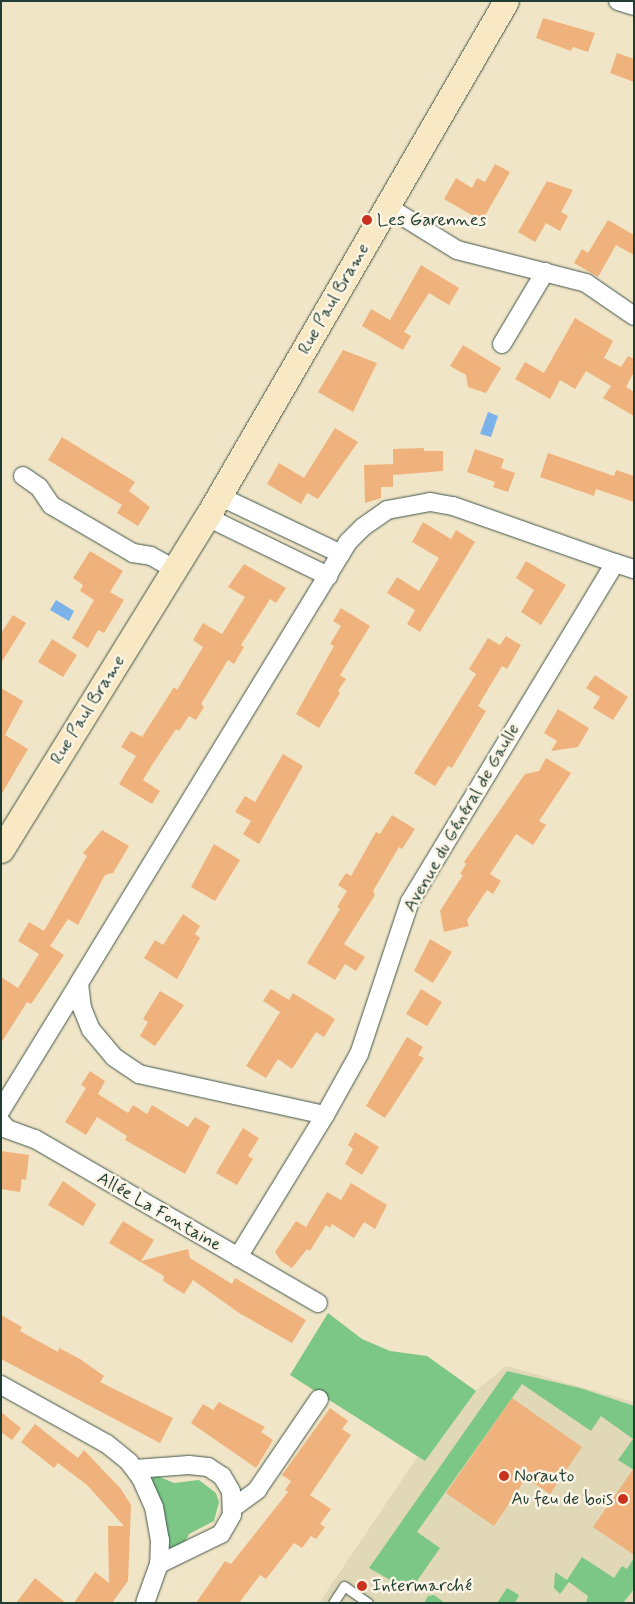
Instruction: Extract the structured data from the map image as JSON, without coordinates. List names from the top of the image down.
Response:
{
  "streets": {
    "street": ["Rue Paul Brame", "Avenue du Général de Gaulle", "Allée La Fontaine"]
  },
  "crossings": [
    ["Avenue du Général de Gaulle", "Allée La Fontaine"]
  ],
  "places": [
    "Les Garennes",
    "Norauto",
    "Au feu de bois",
    "Intermarché"
  ]
}
